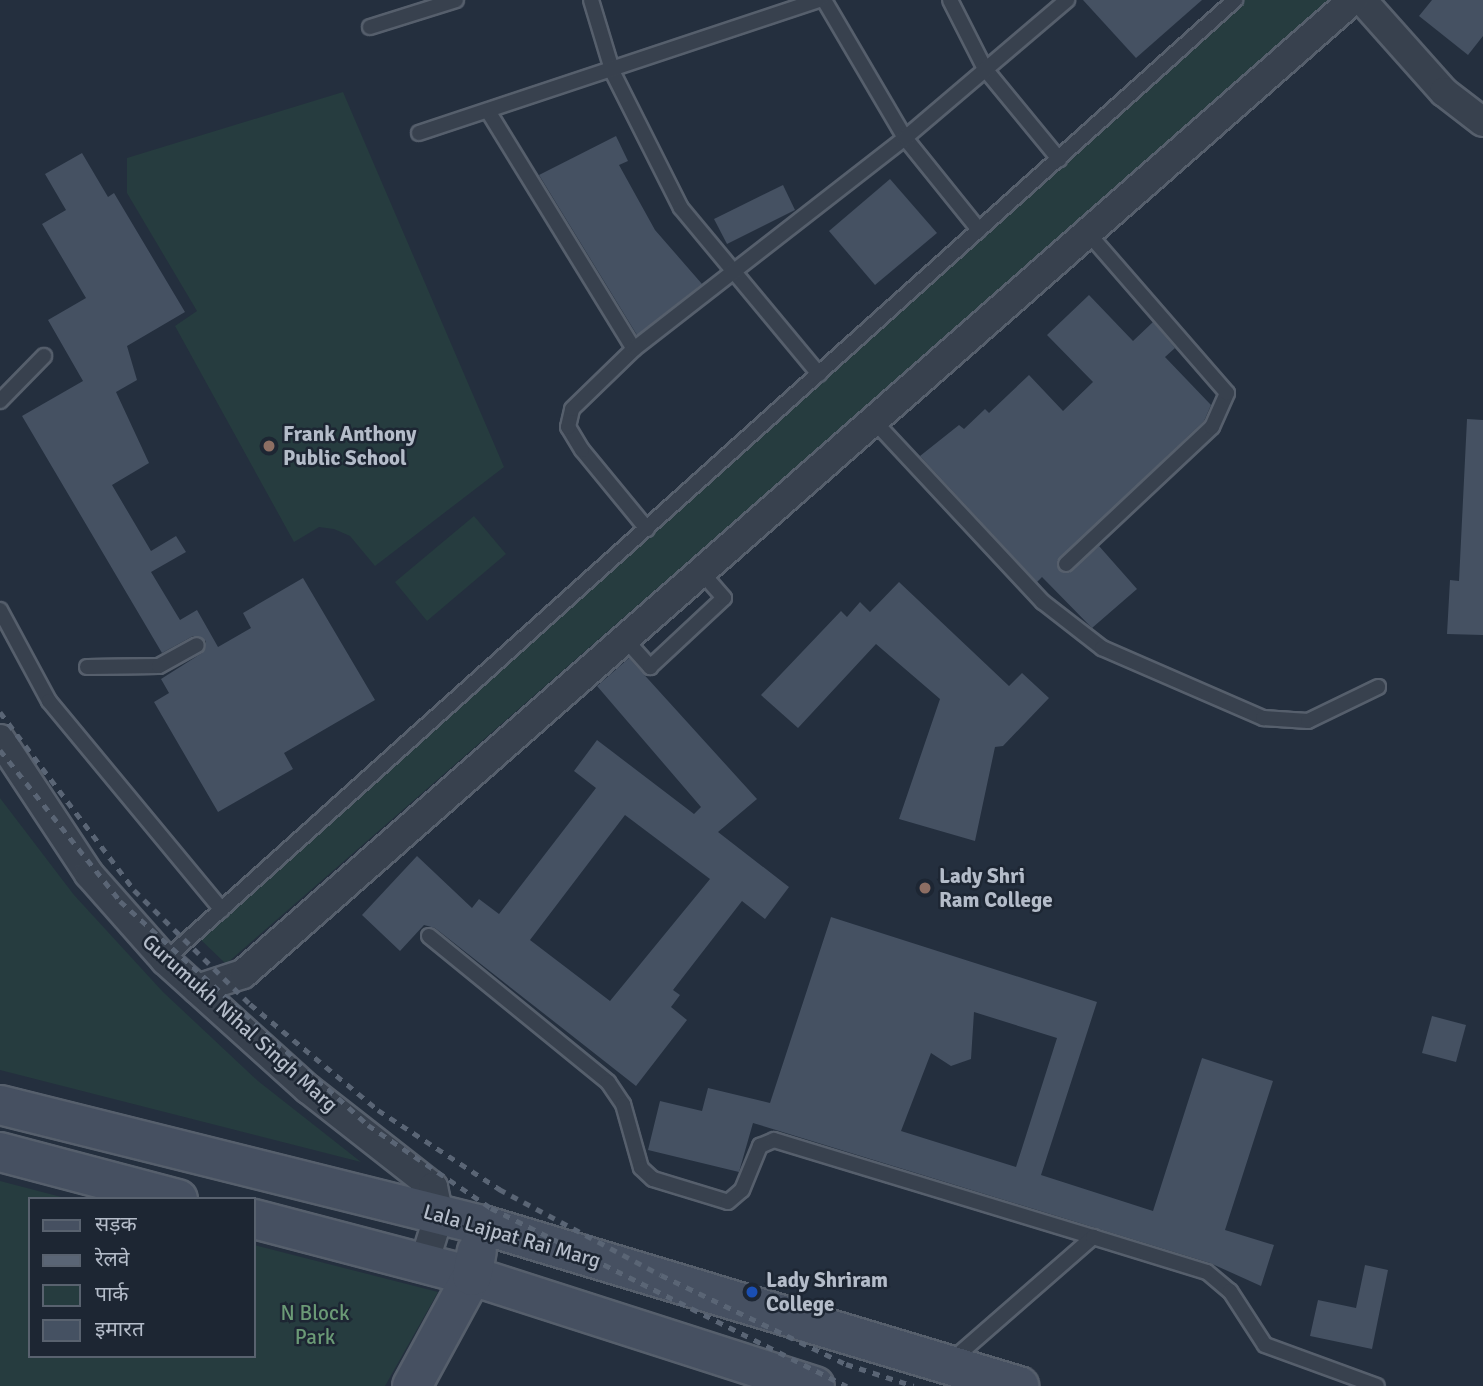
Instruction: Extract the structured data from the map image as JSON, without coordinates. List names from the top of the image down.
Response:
{
  "streets": {
    "main road": ["Lala Lajpat Rai Marg"],
    "street": ["Gurumukh Nihal Singh Marg"]
  },
  "crossings": [
    ["Gurumukh Nihal Singh Marg", "Lala Lajpat Rai Marg"]
  ],
  "parks": ["N Block Park"],
  "places": ["Frank Anthony Public School", "Lady Shri Ram College", "Lady Shriram College"],
  "legend": [
    "सड़क",
    "रेलवे",
    "पार्क",
    "इमारत"
  ]
}
